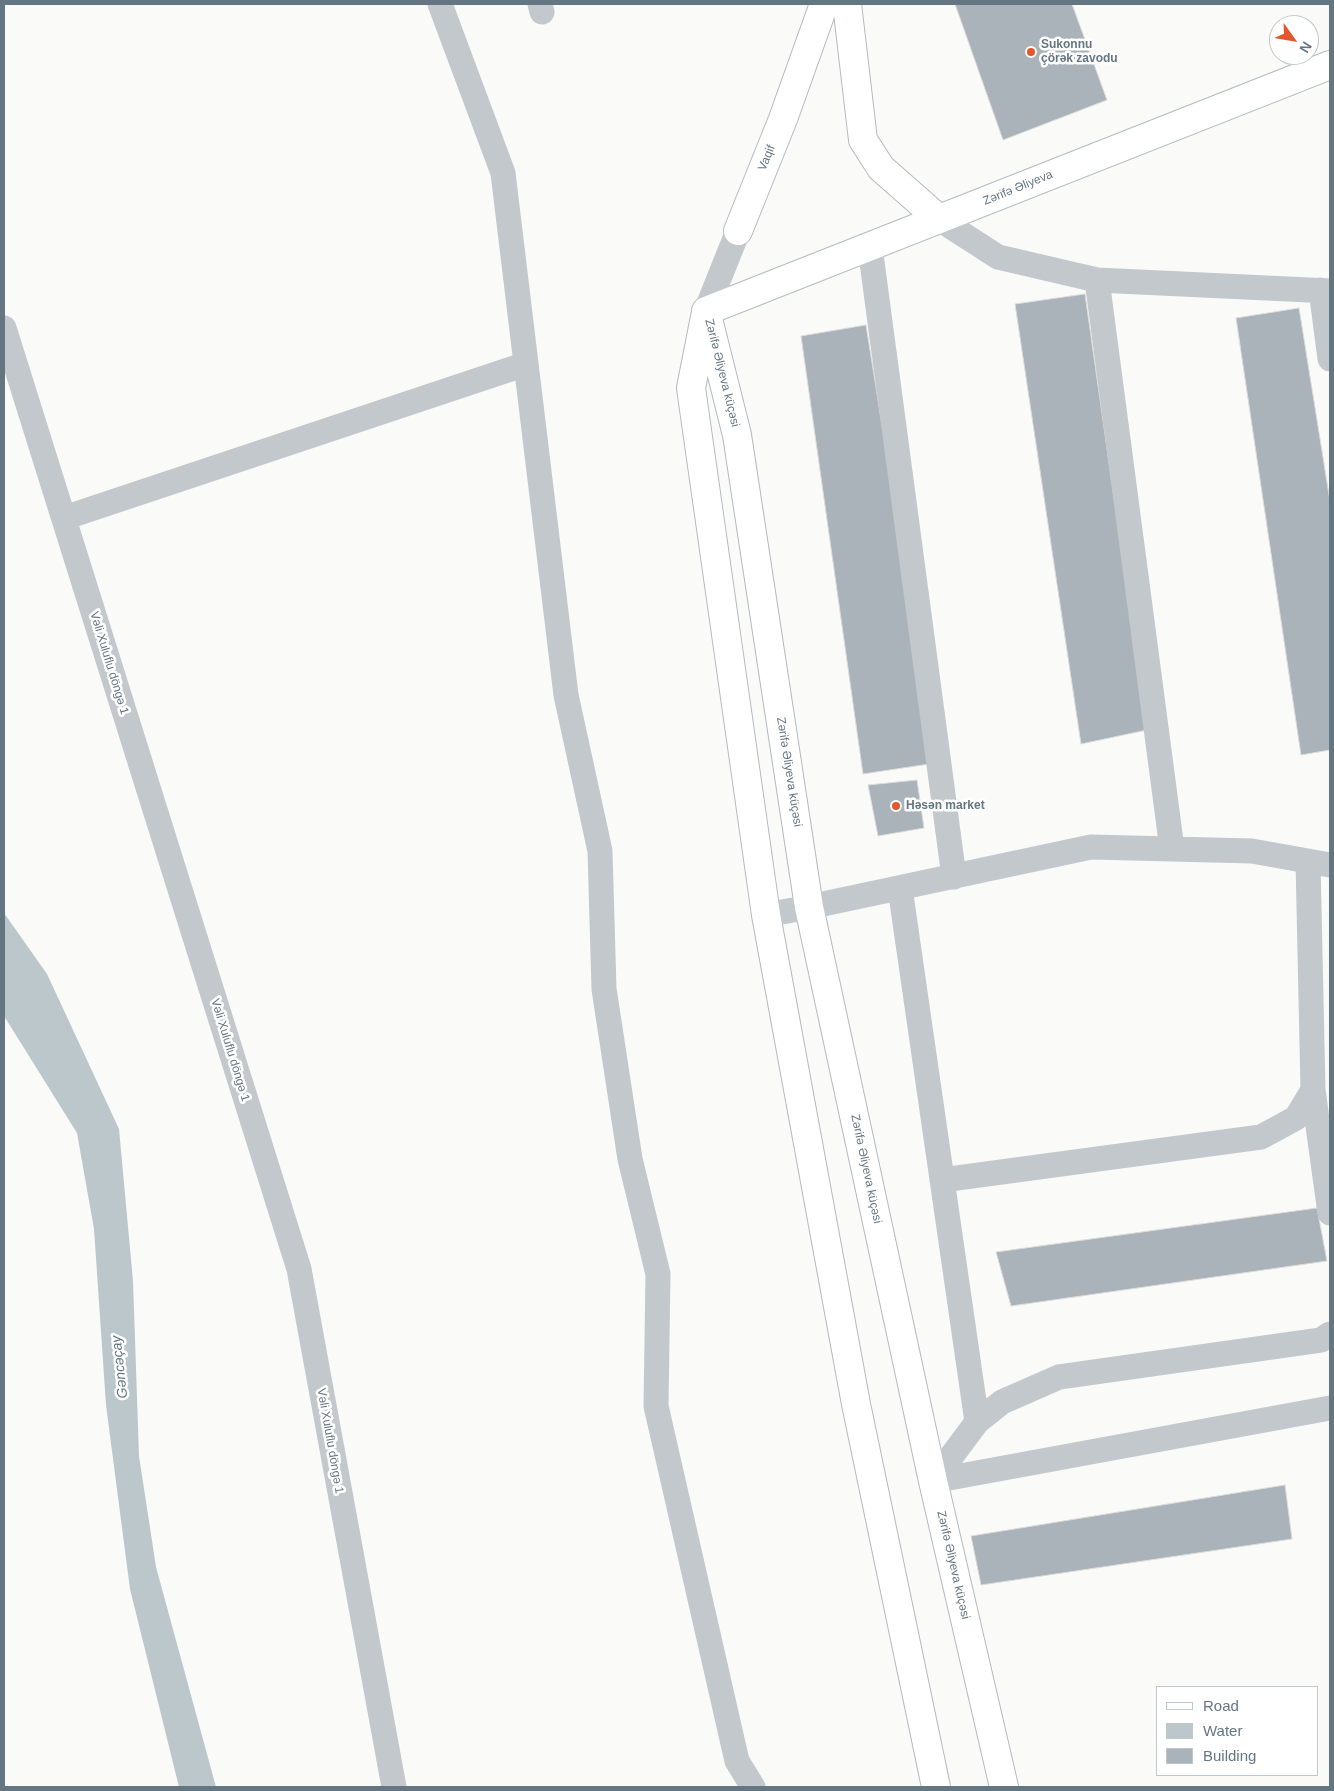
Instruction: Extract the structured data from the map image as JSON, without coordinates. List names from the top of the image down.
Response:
{
  "streets": {
    "street": [
      "Vaqif",
      "Zərifə Əliyeva",
      "Zərifə Əliyeva küçəsi",
      "Vəli Xuluflu döngə 1"
    ]
  },
  "crossings": [
    ["Vaqif", "Zərifə Əliyeva"],
    ["Vaqif", "Zərifə Əliyeva küçəsi"],
    ["Zərifə Əliyeva", "Zərifə Əliyeva küçəsi"]
  ],
  "water": ["Gəncəçay"],
  "places": ["Sukonnu çörək zavodu", "Həsən market"],
  "legend": ["Road", "Water", "Building"],
  "north": "bottom right"
}
